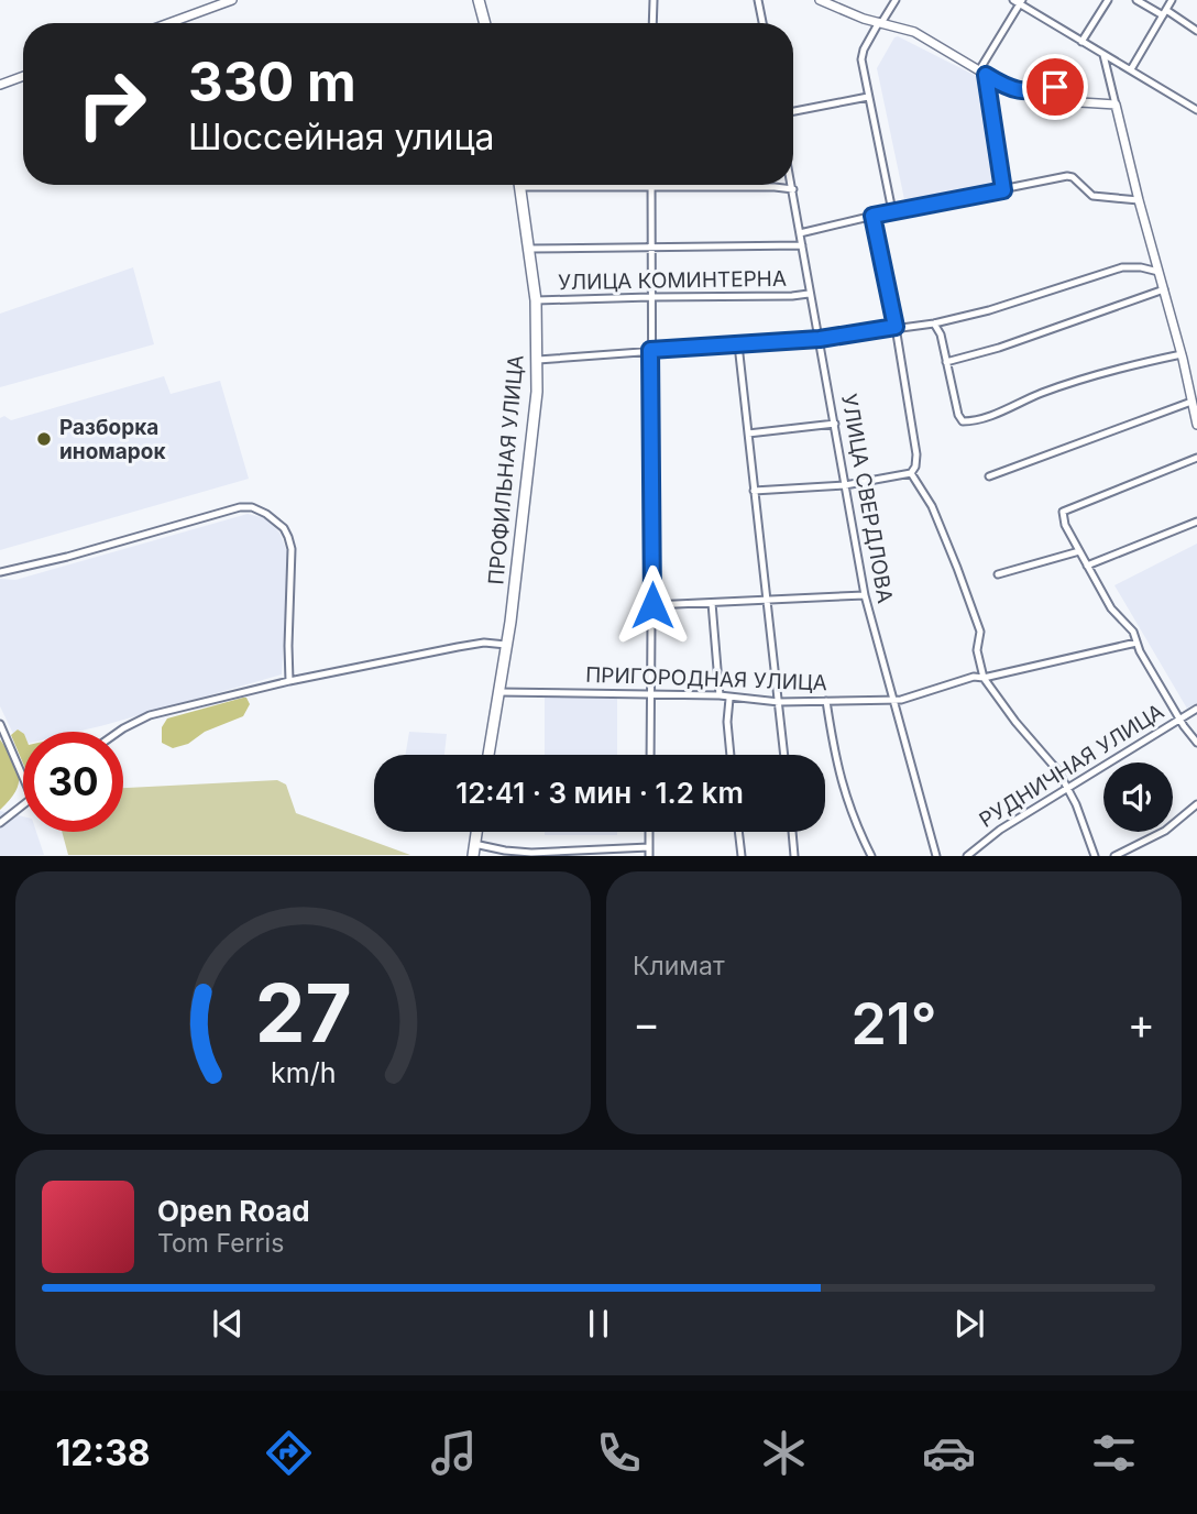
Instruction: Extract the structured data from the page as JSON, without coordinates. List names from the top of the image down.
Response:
{
  "streets": {
    "main road": ["ПРОФИЛЬНАЯ УЛИЦА"],
    "street": [
      "УЛИЦА КОМИНТЕРНА",
      "УЛИЦА СВЕРДЛОВА",
      "ПРИГОРОДНАЯ УЛИЦА",
      "РУДНИЧНАЯ УЛИЦА"
    ]
  },
  "crossings": [
    ["УЛИЦА КОМИНТЕРНА", "ПРОФИЛЬНАЯ УЛИЦА"],
    ["УЛИЦА КОМИНТЕРНА", "УЛИЦА СВЕРДЛОВА"],
    ["ПРОФИЛЬНАЯ УЛИЦА", "ПРИГОРОДНАЯ УЛИЦА"],
    ["УЛИЦА СВЕРДЛОВА", "ПРИГОРОДНАЯ УЛИЦА"]
  ],
  "places": ["Разборка иномарок"],
  "page": {
    "turn": ["330 m", "Шоссейная улица"],
    "limit": "30",
    "trip": "12:41 · 3 мин · 1.2 km",
    "tile": "Климат",
    "heat": ["−", "21°", "+"],
    "song": ["Open Road", "Tom Ferris"],
    "tabs": "12:38",
    "gauge": ["27", "km/h"]
  }
}
